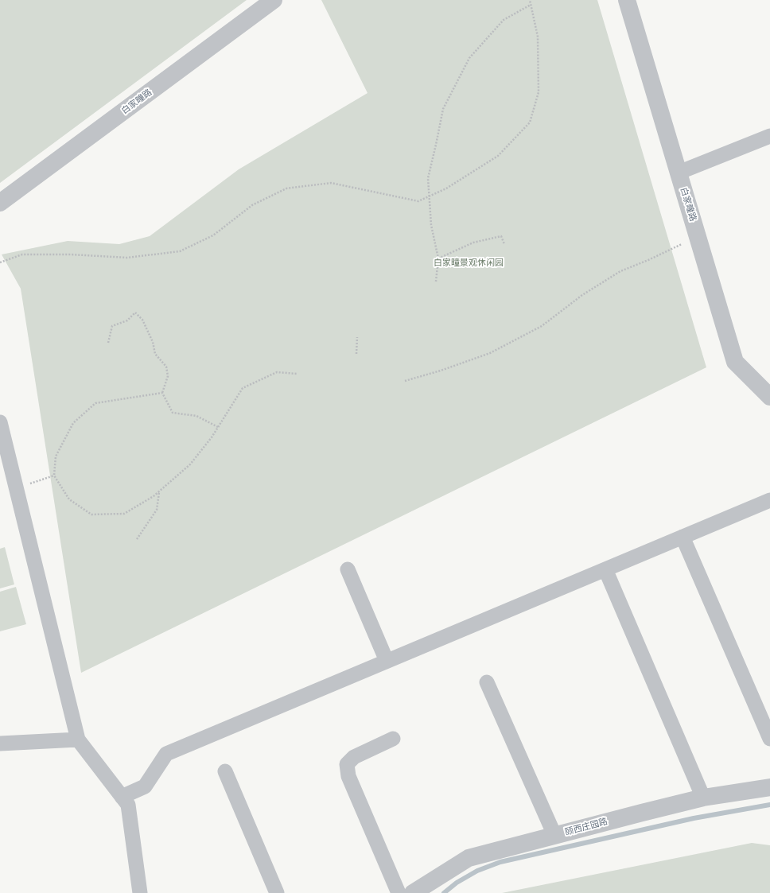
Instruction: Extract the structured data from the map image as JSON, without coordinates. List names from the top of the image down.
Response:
{
  "streets": {
    "street": ["白家疃路", "颐西庄园路"]
  },
  "parks": ["白家疃景观休闲园"]
}
